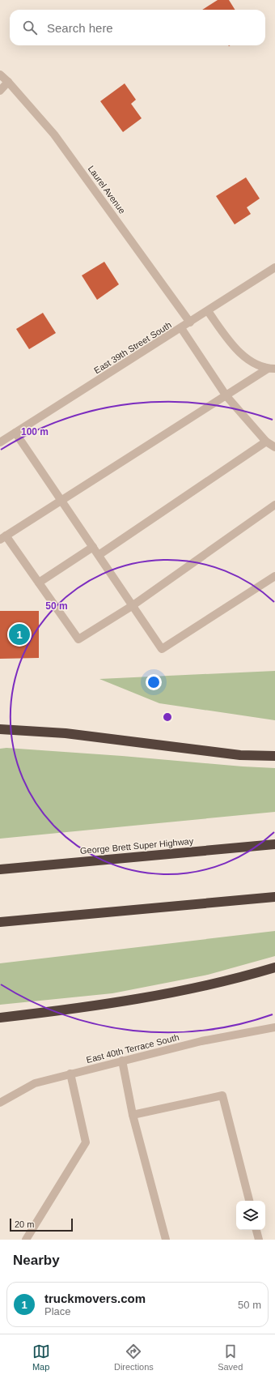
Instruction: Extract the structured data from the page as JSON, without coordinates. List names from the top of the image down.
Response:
{
  "streets": {
    "highway": ["George Brett Super Highway"],
    "street": ["Laurel Avenue", "East 39th Street South", "East 40th Terrace South"]
  },
  "crossings": [
    ["Laurel Avenue", "East 39th Street South"]
  ],
  "scale_bar": "20 m",
  "page": {
    "search": "Search here",
    "pins": "1",
    "scale": "20 m",
    "heading": "Nearby",
    "list": [
      {
        "mark": "1",
        "name": "truckmovers.com",
        "note": "Place",
        "value": "50 m"
      }
    ],
    "nav": ["Map", "Directions", "Saved"]
  },
  "rings": ["100 m", "50 m"]
}
